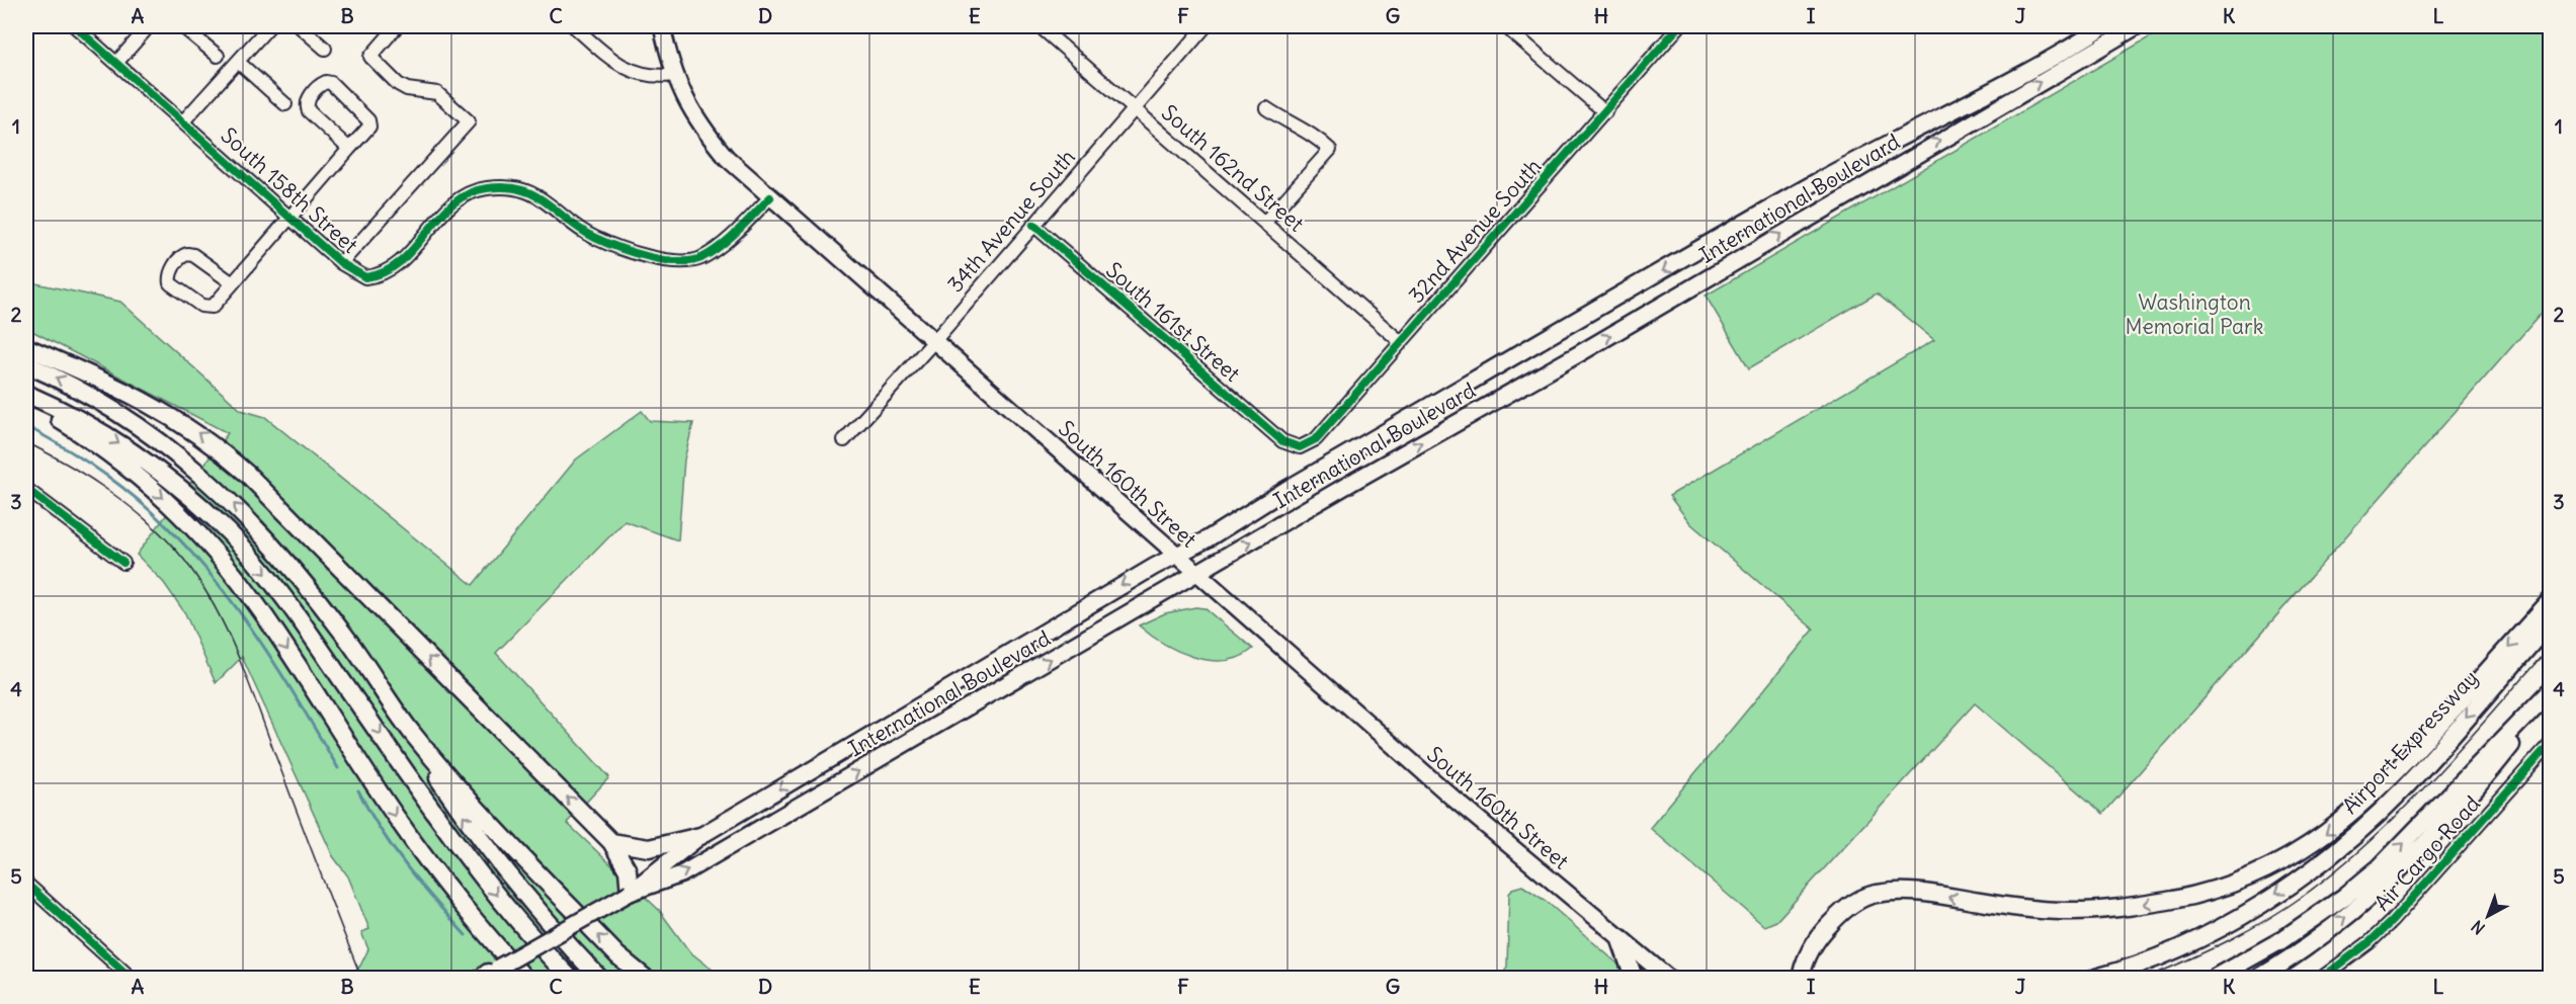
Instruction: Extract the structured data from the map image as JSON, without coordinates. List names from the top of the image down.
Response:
{
  "streets": {
    "highway": ["Airport Expressway"],
    "main road": ["International Boulevard", "South 160th Street"],
    "street": [
      "South 162nd Street",
      "South 158th Street",
      "34th Avenue South",
      "32nd Avenue South",
      "South 161st Street",
      "Air Cargo Road"
    ]
  },
  "crossings": [
    ["South 162nd Street", "34th Avenue South"],
    ["South 162nd Street", "32nd Avenue South"],
    ["South 158th Street", "South 160th Street"],
    ["International Boulevard", "South 160th Street"],
    ["34th Avenue South", "South 161st Street"],
    ["34th Avenue South", "South 160th Street"],
    ["32nd Avenue South", "South 161st Street"]
  ],
  "parks": ["Washington Memorial Park"],
  "north": "bottom left",
  "grid": {
    "columns": [
      "A",
      "B",
      "C",
      "D",
      "E",
      "F",
      "G",
      "H",
      "I",
      "J",
      "K",
      "L"
    ],
    "rows": [
      "1",
      "2",
      "3",
      "4",
      "5"
    ]
  }
}
